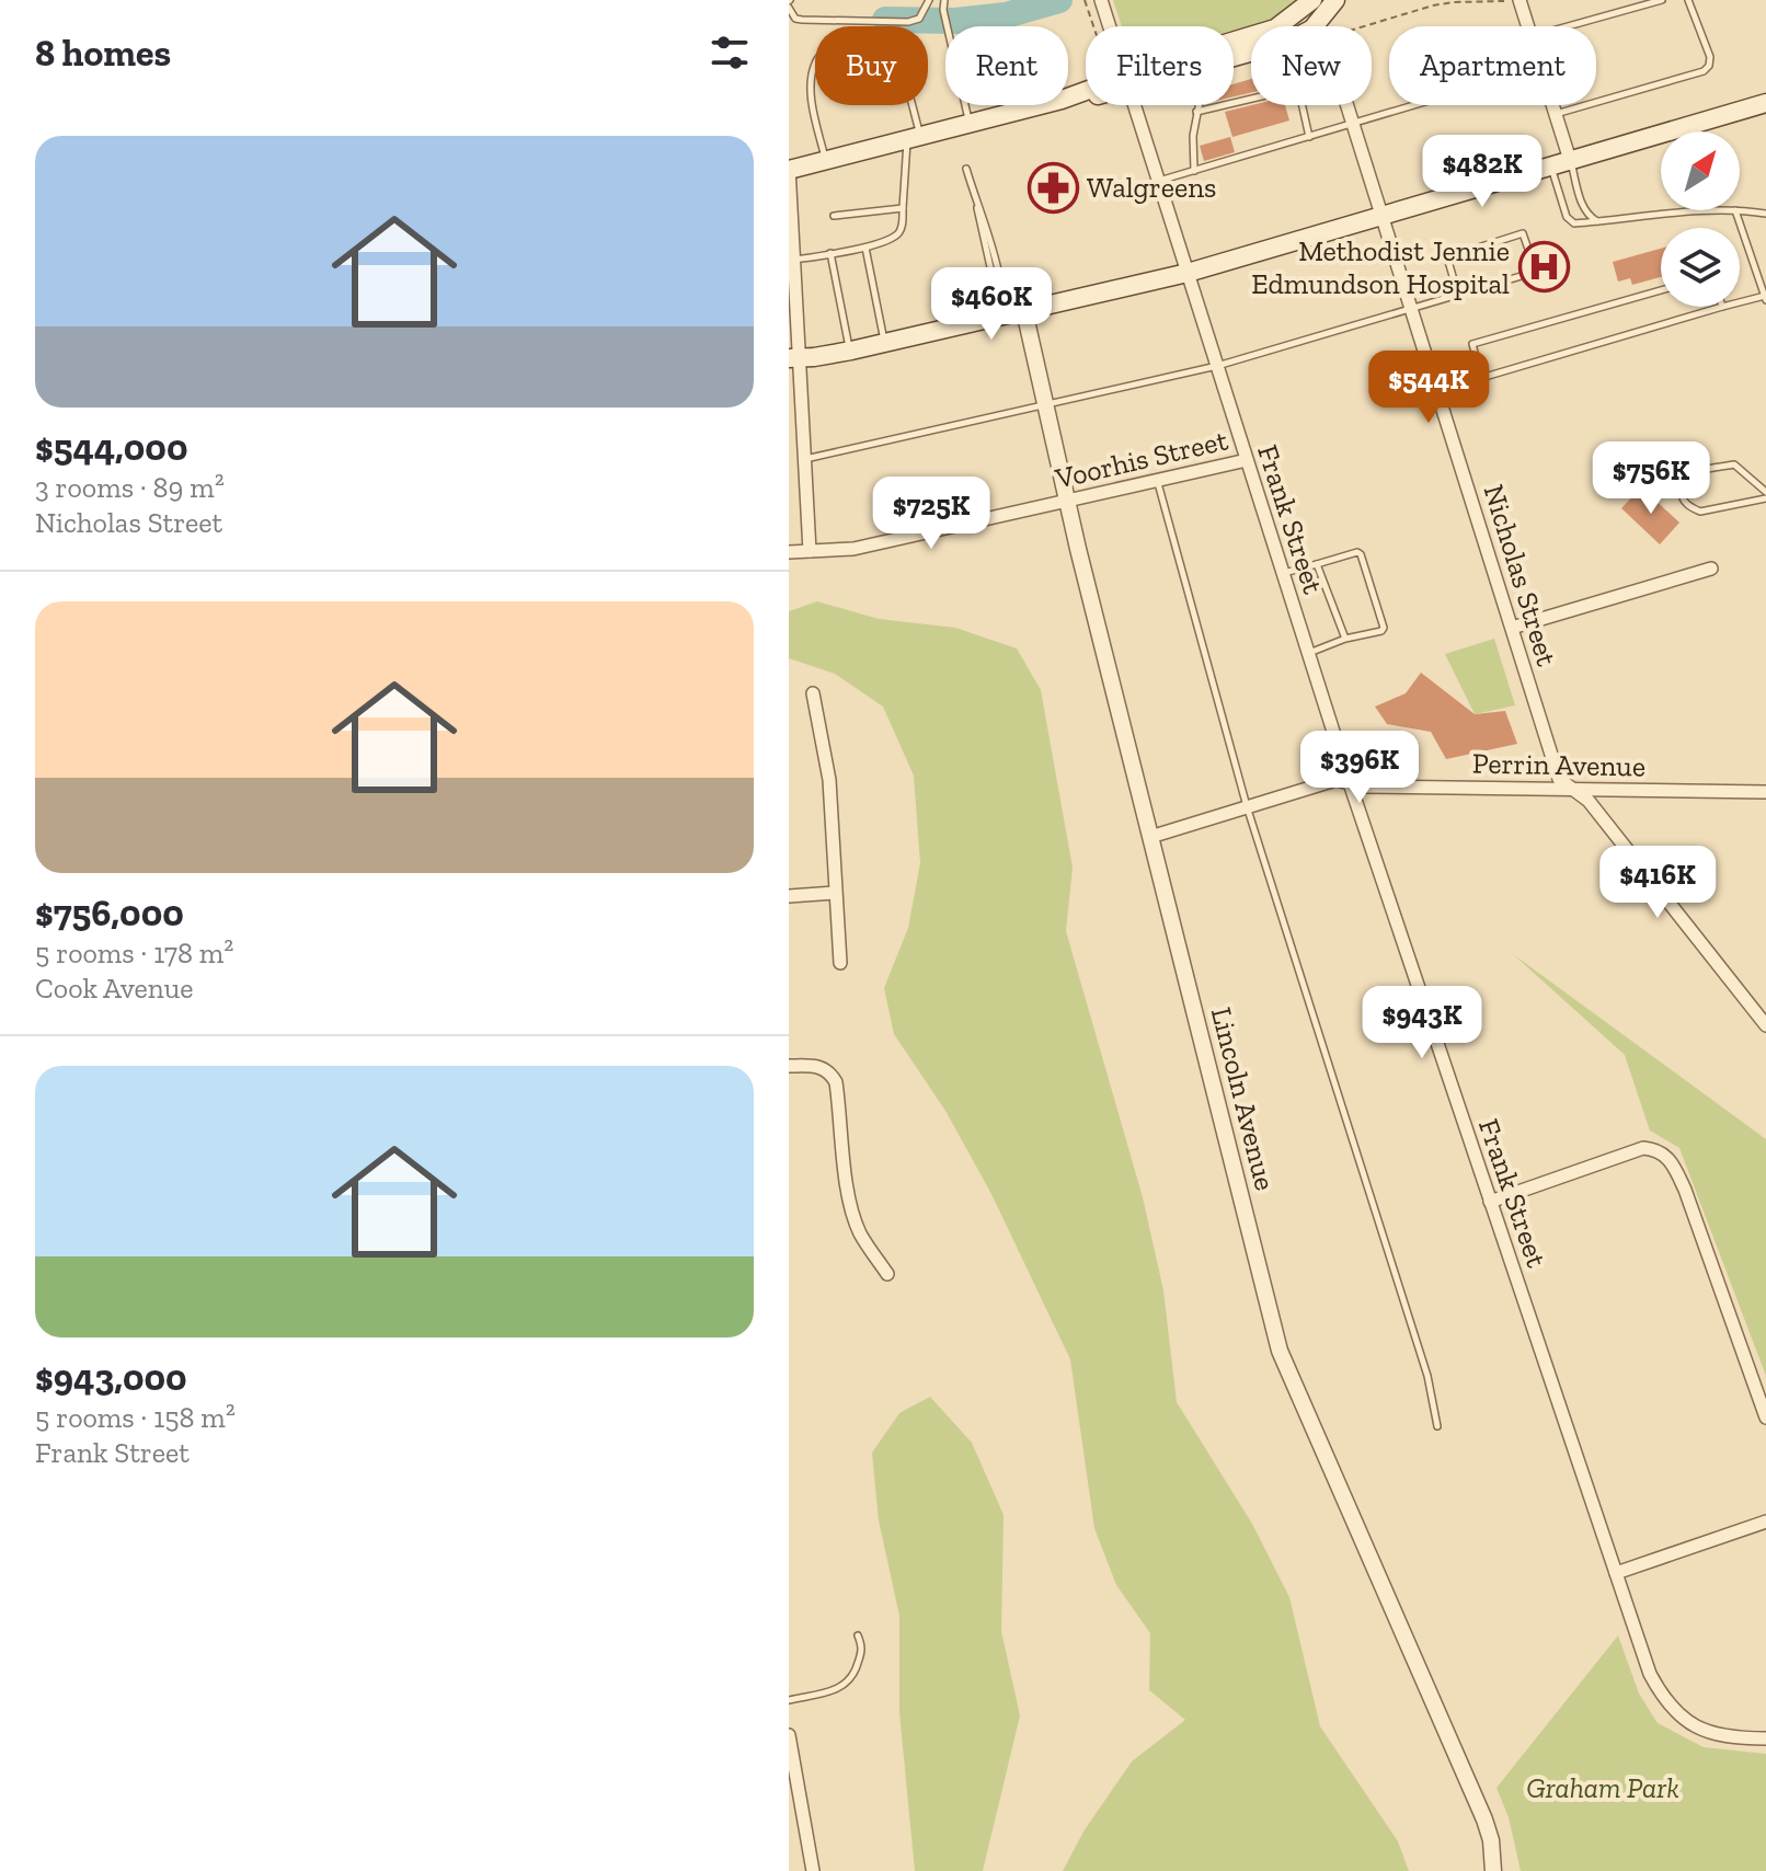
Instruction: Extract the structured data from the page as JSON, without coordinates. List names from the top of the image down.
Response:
{
  "streets": {
    "street": [
      "Voorhis Street",
      "Frank Street",
      "Nicholas Street",
      "Perrin Avenue",
      "Lincoln Avenue"
    ]
  },
  "crossings": [
    ["Voorhis Street", "Frank Street"],
    ["Voorhis Street", "Lincoln Avenue"],
    ["Frank Street", "Perrin Avenue"],
    ["Nicholas Street", "Perrin Avenue"],
    ["Perrin Avenue", "Lincoln Avenue"]
  ],
  "parks": ["Graham Park"],
  "places": {
    "pharmacy": ["Walgreens"],
    "hospital": ["Methodist Jennie Edmundson Hospital"]
  },
  "north": "top right",
  "page": {
    "heading": "8 homes",
    "chip": [
      "Buy",
      "Rent",
      "Filters",
      "New",
      "Apartment"
    ],
    "list": [
      {
        "name": "$544,000",
        "note": "3 rooms · 89 m² · Nicholas Street"
      },
      {
        "name": "$756,000",
        "note": "5 rooms · 178 m² · Cook Avenue"
      },
      {
        "name": "$943,000",
        "note": "5 rooms · 158 m² · Frank Street"
      }
    ],
    "price": [
      "$482K",
      "$460K",
      "$544K",
      "$756K",
      "$725K",
      "$396K",
      "$416K",
      "$943K"
    ]
  }
}
